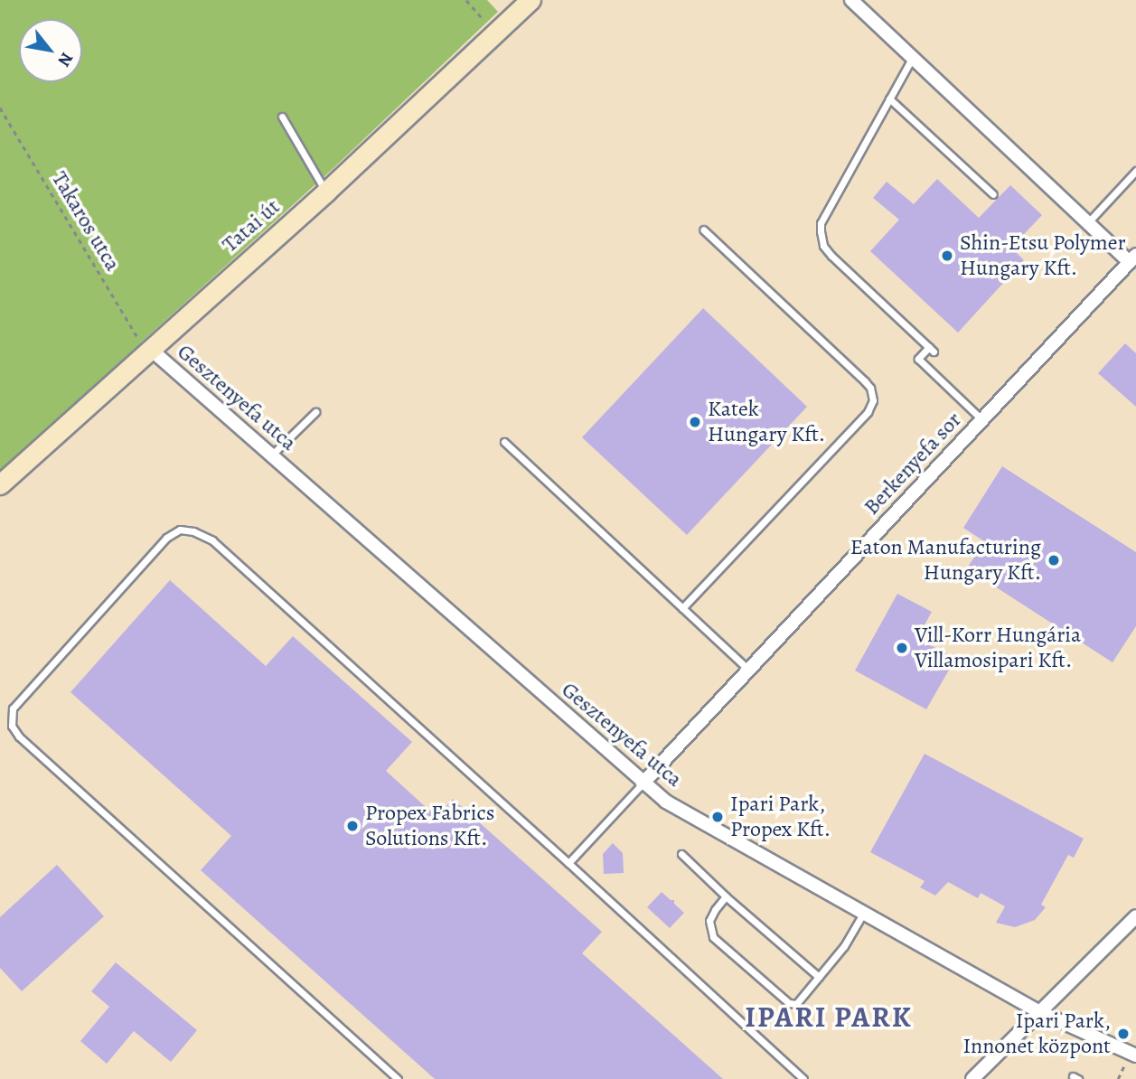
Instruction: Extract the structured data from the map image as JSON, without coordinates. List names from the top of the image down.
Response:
{
  "streets": {
    "street": ["Tatai út", "Gesztenyefa utca", "Berkenyefa sor"],
    "path": ["Takaros utca"]
  },
  "crossings": [
    ["Takaros utca", "Tatai út"],
    ["Takaros utca", "Gesztenyefa utca"],
    ["Tatai út", "Gesztenyefa utca"],
    ["Gesztenyefa utca", "Berkenyefa sor"]
  ],
  "districts": ["IPARI PARK"],
  "places": [
    "Shin-Etsu Polymer Hungary Kft.",
    "Katek Hungary Kft.",
    "Eaton Manufacturing Hungary Kft.",
    "Vill-Korr Hungária Villamosipari Kft.",
    "Ipari Park, Propex Kft.",
    "Propex Fabrics Solutions Kft.",
    "Ipari Park, Innonet központ"
  ],
  "north": "bottom right"
}
